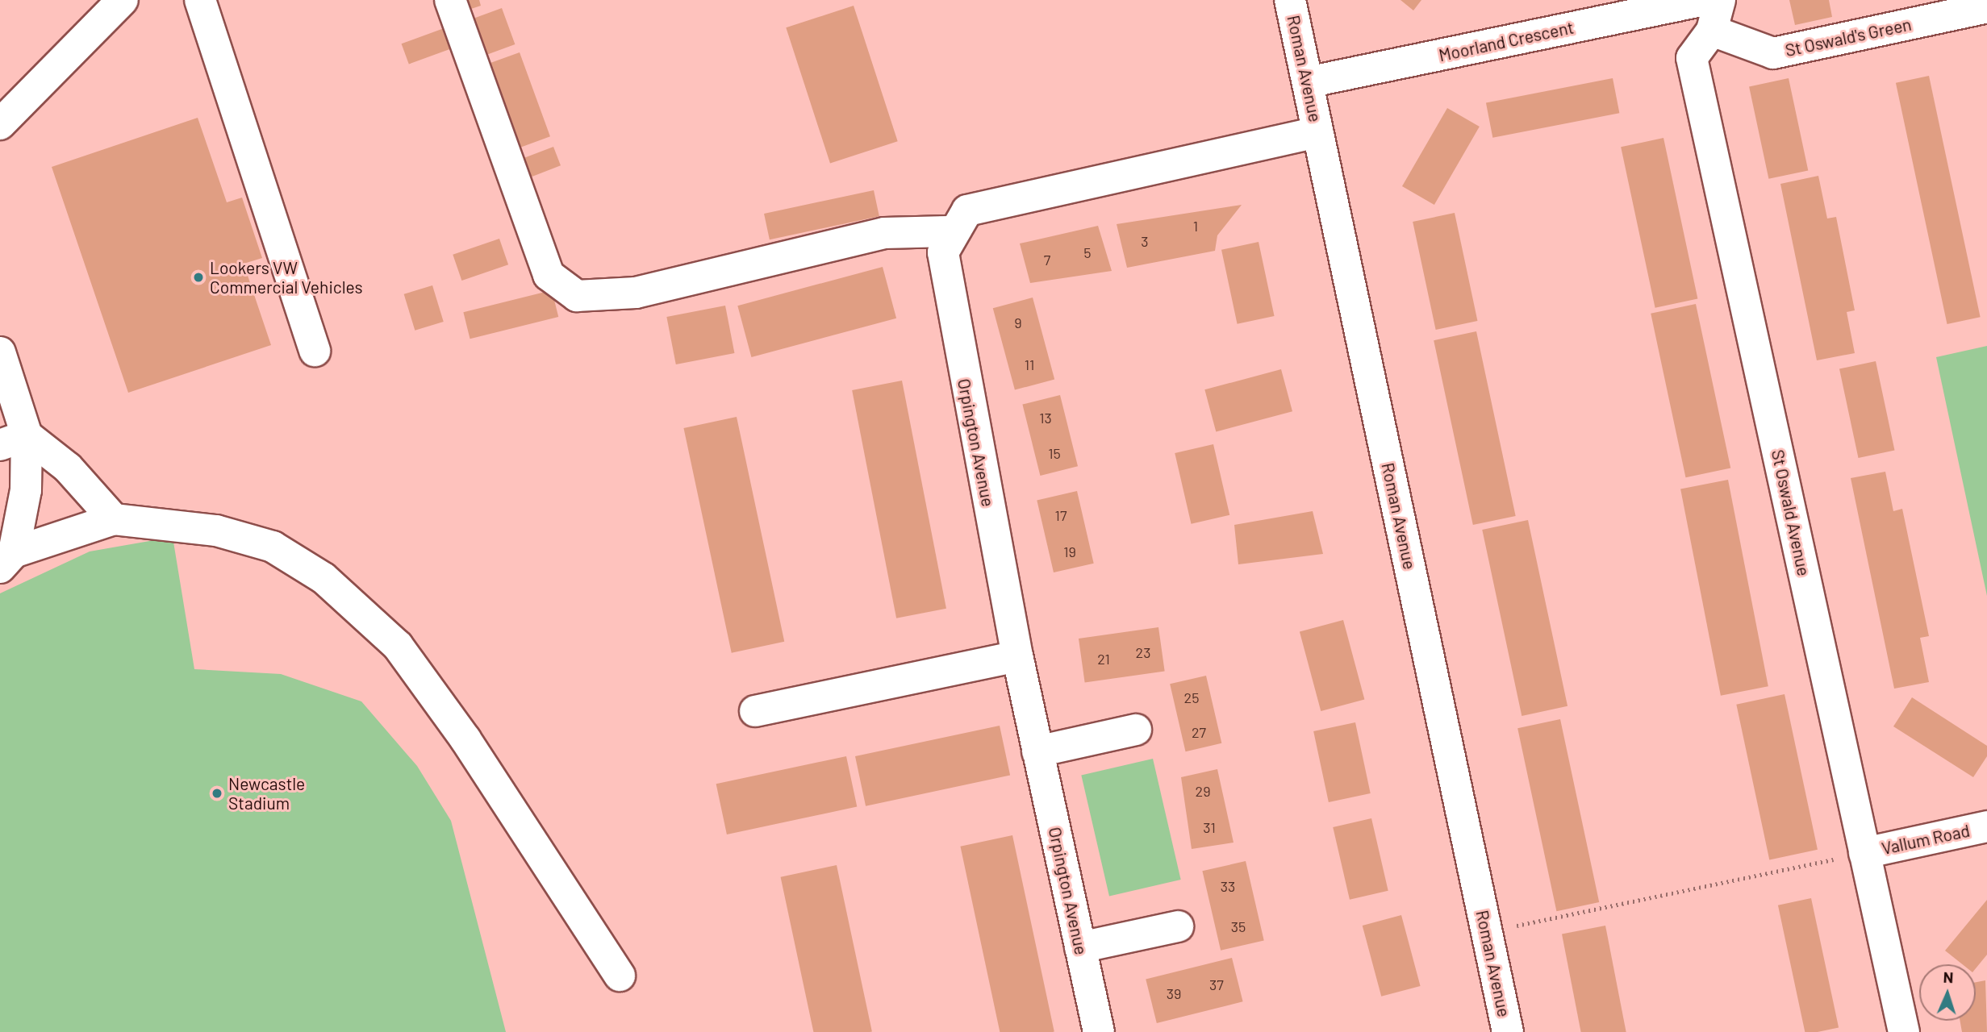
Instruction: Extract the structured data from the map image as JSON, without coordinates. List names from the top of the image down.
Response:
{
  "streets": {
    "street": [
      "St Oswald's Green",
      "Moorland Crescent",
      "Roman Avenue",
      "Orpington Avenue",
      "St Oswald Avenue",
      "Vallum Road"
    ]
  },
  "crossings": [
    ["St Oswald's Green", "St Oswald Avenue"],
    ["Moorland Crescent", "Roman Avenue"],
    ["Roman Avenue", "Orpington Avenue"],
    ["St Oswald Avenue", "Vallum Road"]
  ],
  "places": ["Lookers VW Commercial Vehicles", "Newcastle Stadium"],
  "house_numbers": [
    "1",
    "3",
    "5",
    "7",
    "9",
    "11",
    "13",
    "15",
    "17",
    "19",
    "23",
    "21",
    "25",
    "27",
    "29",
    "31",
    "33",
    "35",
    "37",
    "39"
  ],
  "north": "top"
}
